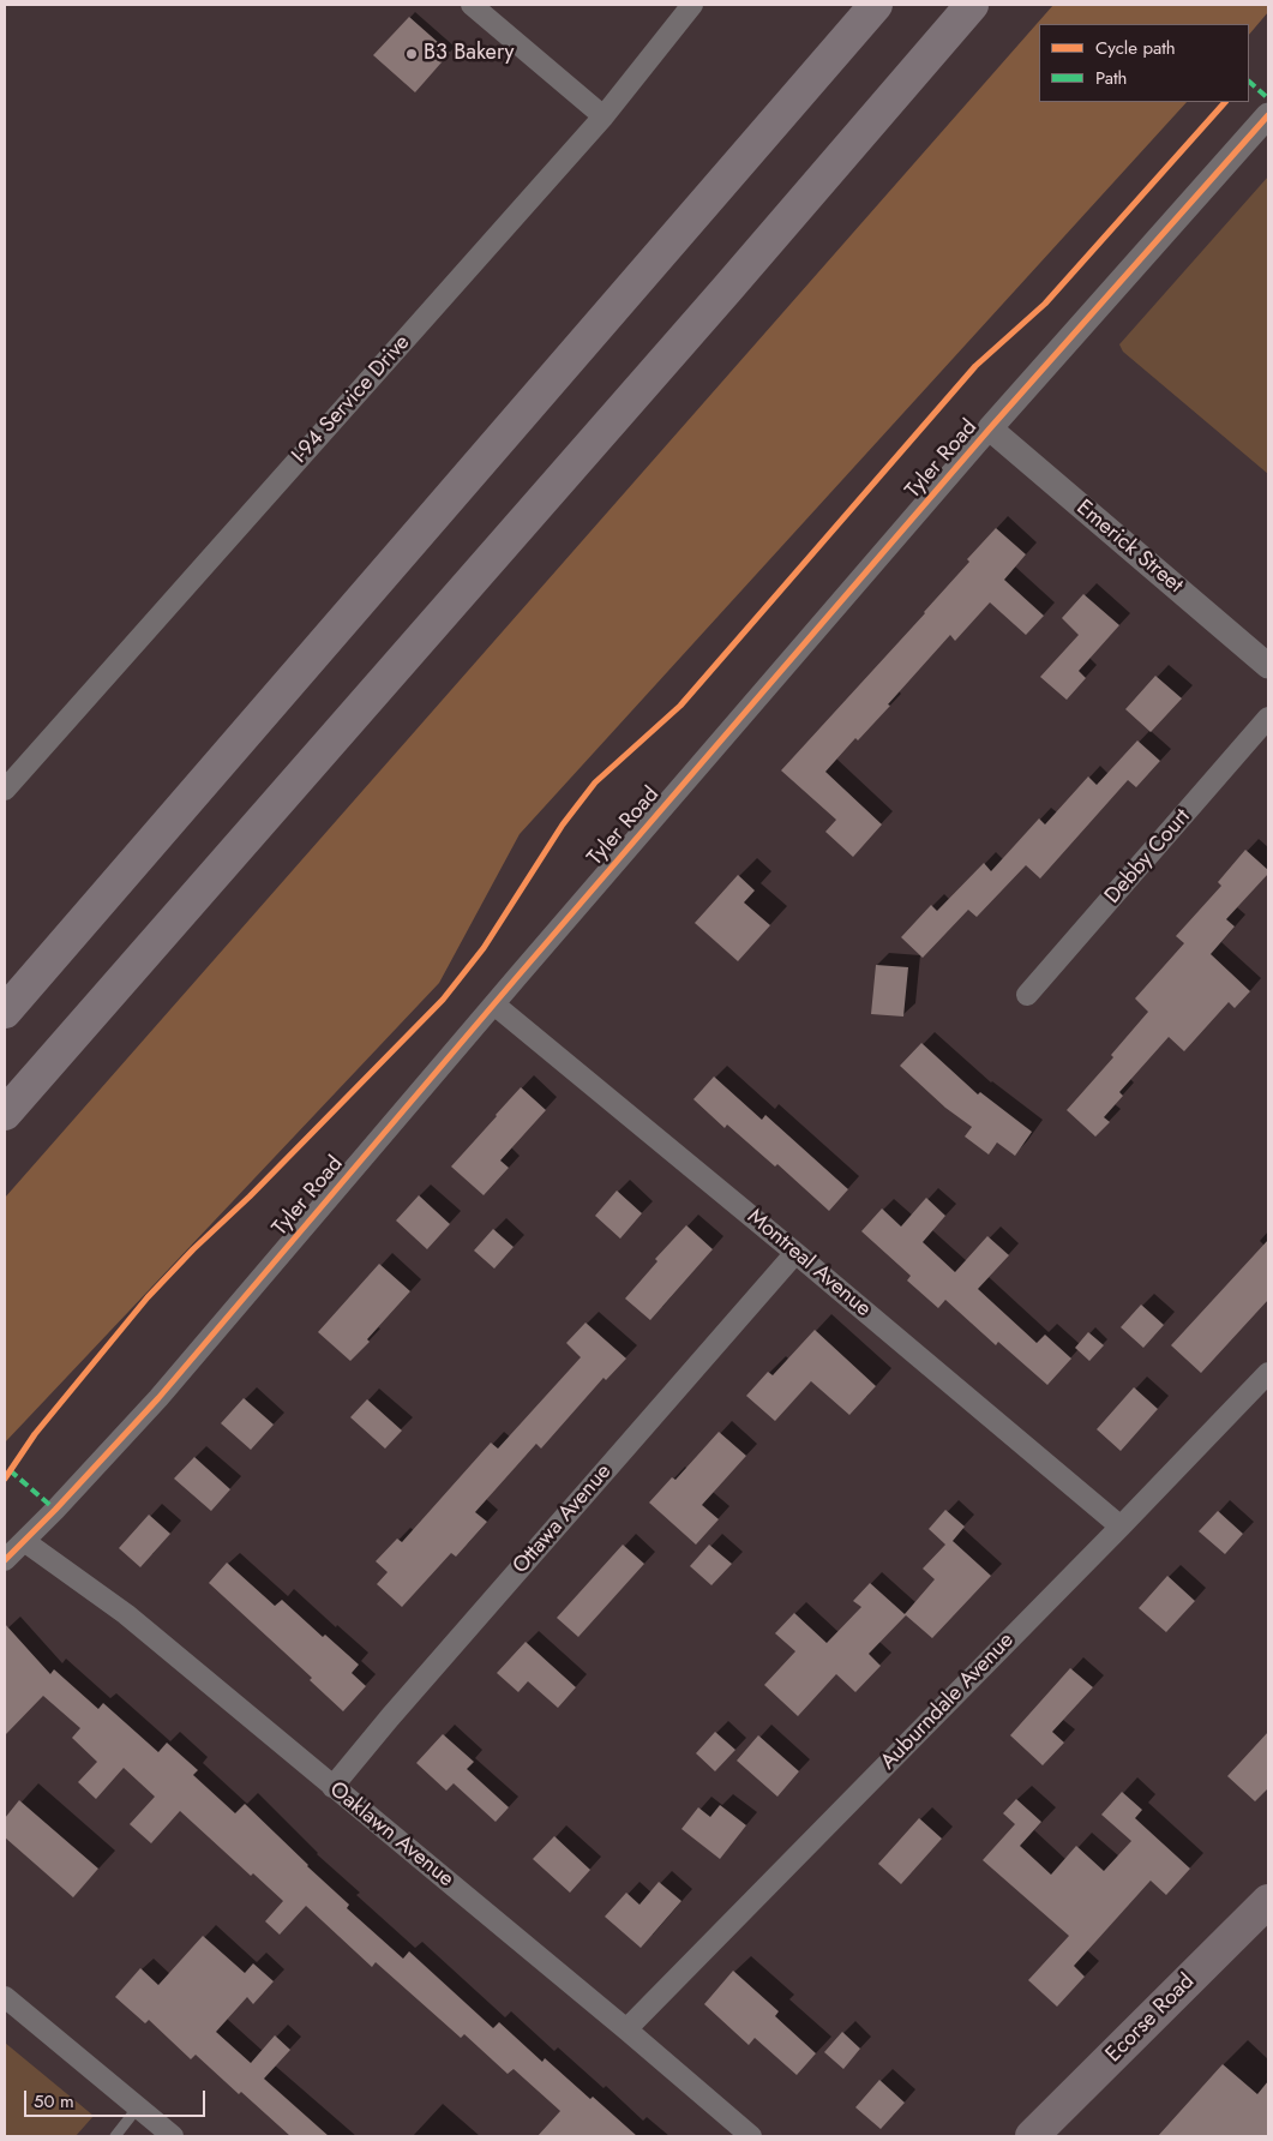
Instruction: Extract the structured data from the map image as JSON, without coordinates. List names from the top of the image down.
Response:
{
  "streets": {
    "main road": ["Ecorse Road"],
    "street": [
      "I-94 Service Drive",
      "Tyler Road",
      "Emerick Street",
      "Debby Court",
      "Montreal Avenue",
      "Ottawa Avenue",
      "Auburndale Avenue",
      "Oaklawn Avenue"
    ]
  },
  "crossings": [
    ["Tyler Road", "Emerick Street"],
    ["Tyler Road", "Montreal Avenue"],
    ["Tyler Road", "Oaklawn Avenue"],
    ["Montreal Avenue", "Ottawa Avenue"],
    ["Montreal Avenue", "Auburndale Avenue"],
    ["Ottawa Avenue", "Oaklawn Avenue"],
    ["Auburndale Avenue", "Oaklawn Avenue"]
  ],
  "places": ["B3 Bakery"],
  "legend": ["Cycle path", "Path"],
  "scale_bar": "50 m"
}
